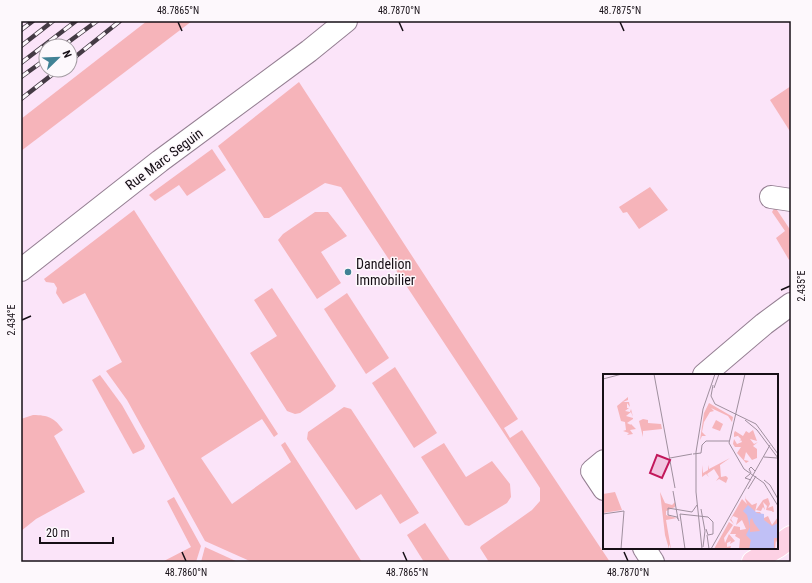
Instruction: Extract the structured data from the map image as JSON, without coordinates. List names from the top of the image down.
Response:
{
  "streets": {
    "street": ["Rue Marc Seguin"]
  },
  "places": ["Dandelion Immobilier"],
  "scale_bar": "20 m",
  "north": "top right",
  "coordinates": [
    "48.7865°N",
    "48.7870°N",
    "48.7875°N",
    "2.435°E",
    "2.434°E",
    "48.7860°N"
  ]
}
